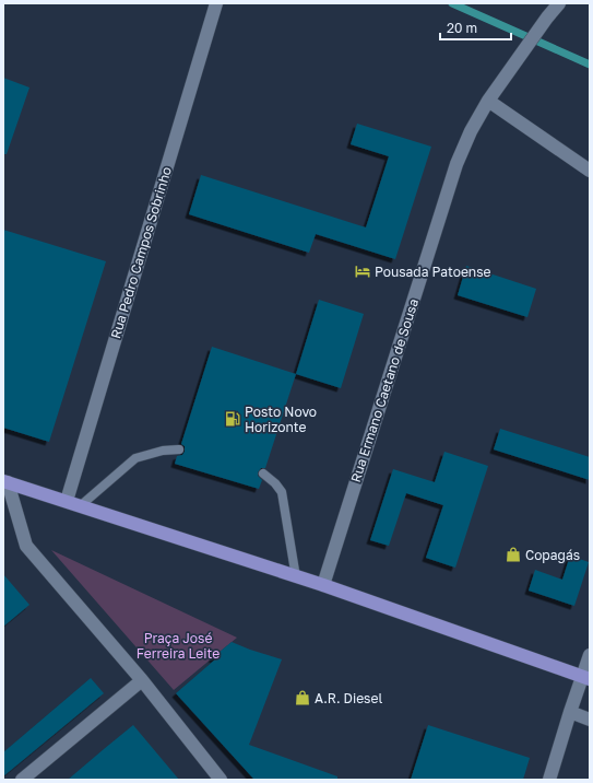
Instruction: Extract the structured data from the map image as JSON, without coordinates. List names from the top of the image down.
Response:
{
  "streets": {
    "street": ["Rua Pedro Campos Sobrinho", "Rua Ermano Caetano de Sousa"]
  },
  "parks": ["Praça José Ferreira Leite"],
  "places": {
    "hotel": ["Pousada Patoense"],
    "fuel station": ["Posto Novo Horizonte"],
    "shop": ["Copagás", "A.R. Diesel"]
  },
  "scale_bar": "20 m"
}
